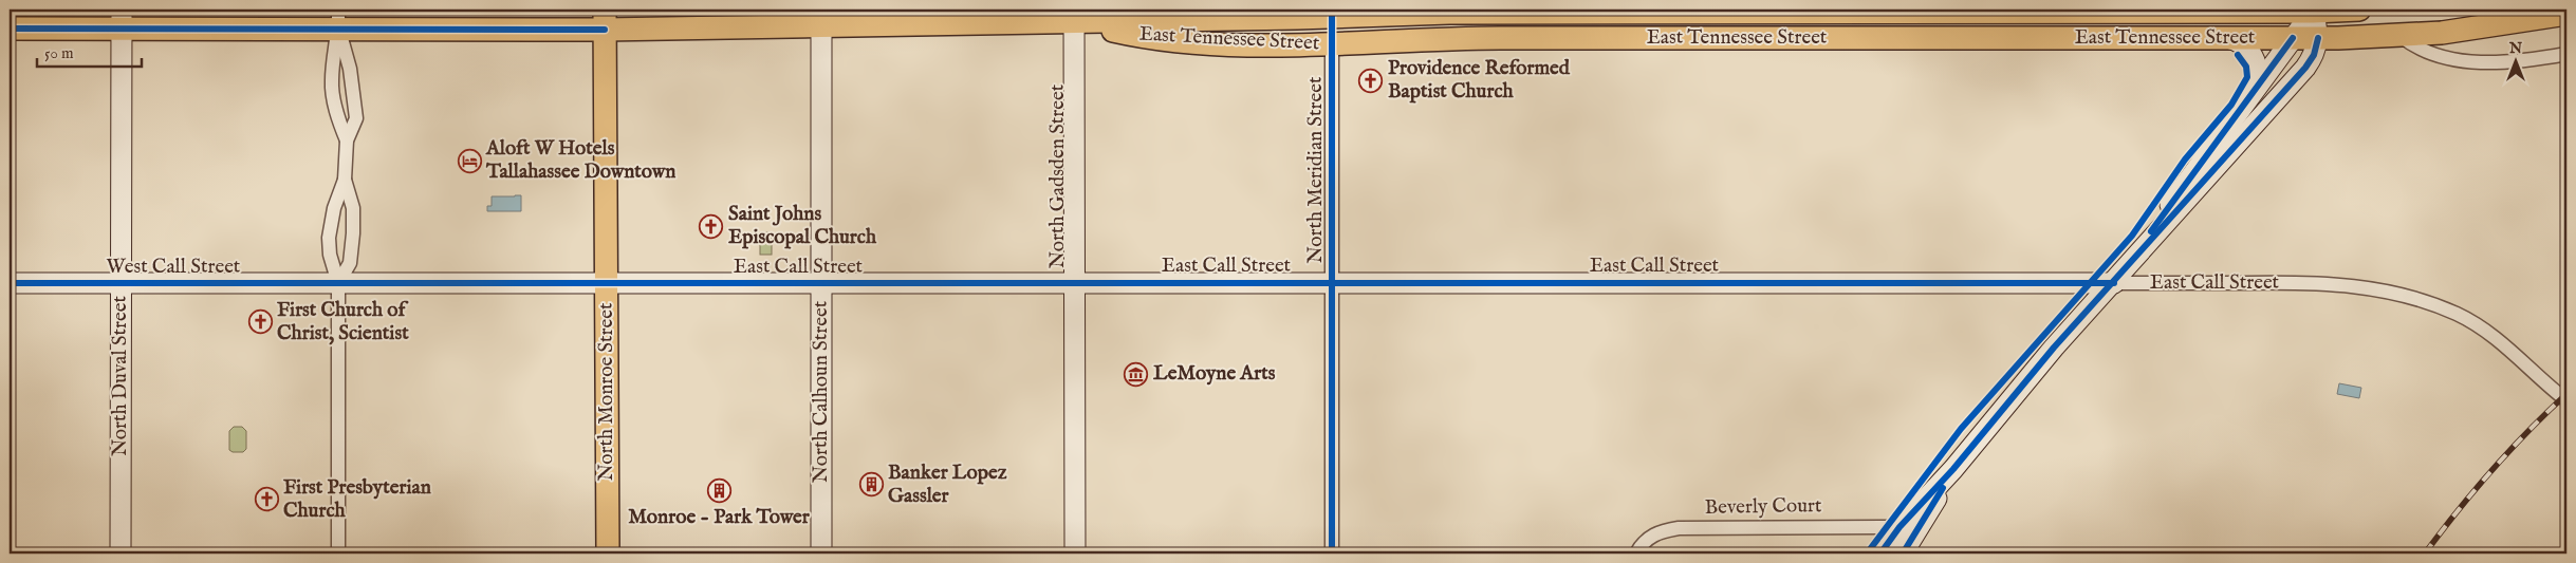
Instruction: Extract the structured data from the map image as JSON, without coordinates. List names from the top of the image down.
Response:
{
  "streets": {
    "main road": ["East Tennessee Street", "North Monroe Street"],
    "street": [
      "North Meridian Street",
      "North Gadsden Street",
      "East Call Street",
      "West Call Street",
      "North Duval Street",
      "North Calhoun Street",
      "Beverly Court"
    ]
  },
  "crossings": [
    ["East Tennessee Street", "North Meridian Street"],
    ["East Tennessee Street", "North Gadsden Street"],
    ["East Tennessee Street", "North Duval Street"],
    ["East Tennessee Street", "North Monroe Street"],
    ["East Tennessee Street", "North Calhoun Street"],
    ["North Meridian Street", "East Call Street"],
    ["North Gadsden Street", "East Call Street"],
    ["East Call Street", "West Call Street"],
    ["East Call Street", "North Monroe Street"],
    ["East Call Street", "North Calhoun Street"],
    ["West Call Street", "North Duval Street"]
  ],
  "places": {
    "church": [
      "Providence Reformed Baptist Church",
      "Saint Johns Episcopal Church",
      "First Church of Christ, Scientist",
      "First Presbyterian Church"
    ],
    "hotel": ["Aloft W Hotels Tallahassee Downtown"],
    "museum": ["LeMoyne Arts"],
    "building": ["Banker Lopez Gassler", "Monroe - Park Tower"]
  },
  "scale_bar": "50 m",
  "north": "top"
}
